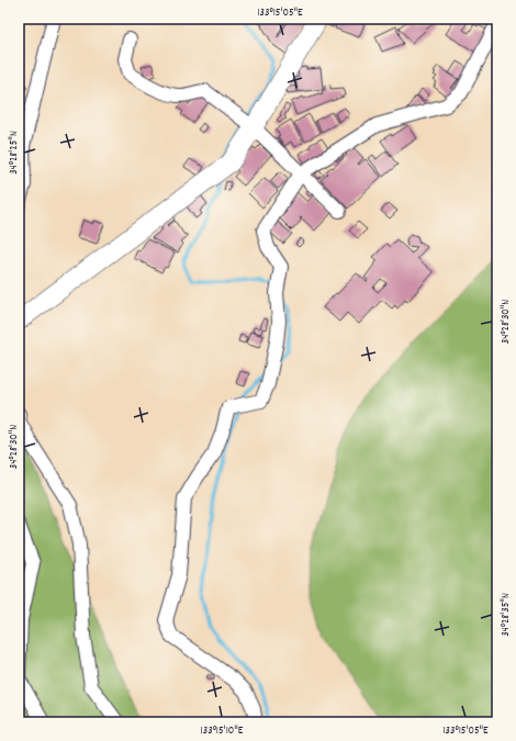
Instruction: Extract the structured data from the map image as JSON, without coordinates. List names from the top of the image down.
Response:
{
  "coordinates": [
    "133°15'05\"E",
    "34°28'25\"N",
    "34°28'30\"N",
    "34°28'35\"N",
    "133°15'10\"E"
  ]
}
